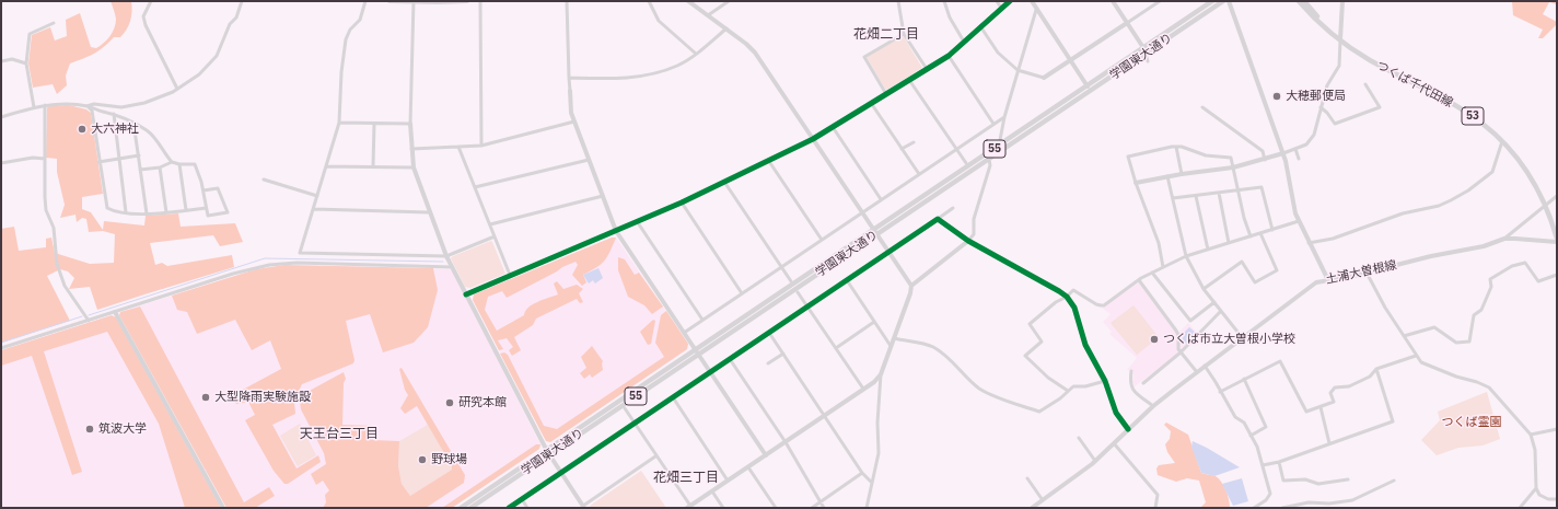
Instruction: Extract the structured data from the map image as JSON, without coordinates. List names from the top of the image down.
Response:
{
  "streets": {
    "main road": [
      "学園東大通り",
      "つくば千代田線",
      "53",
      "55"
    ],
    "street": ["土浦大曽根線"]
  },
  "crossings": [
    ["つくば千代田線", "土浦大曽根線"]
  ],
  "districts": ["花畑二丁目", "天王台三丁目", "花畑三丁目"],
  "parks": ["つくば霊園"],
  "places": [
    "大穂郵便局",
    "大六神社",
    "つくば市立大曽根小学校",
    "大型降雨実験施設",
    "研究本館",
    "筑波大学",
    "野球場"
  ]
}
